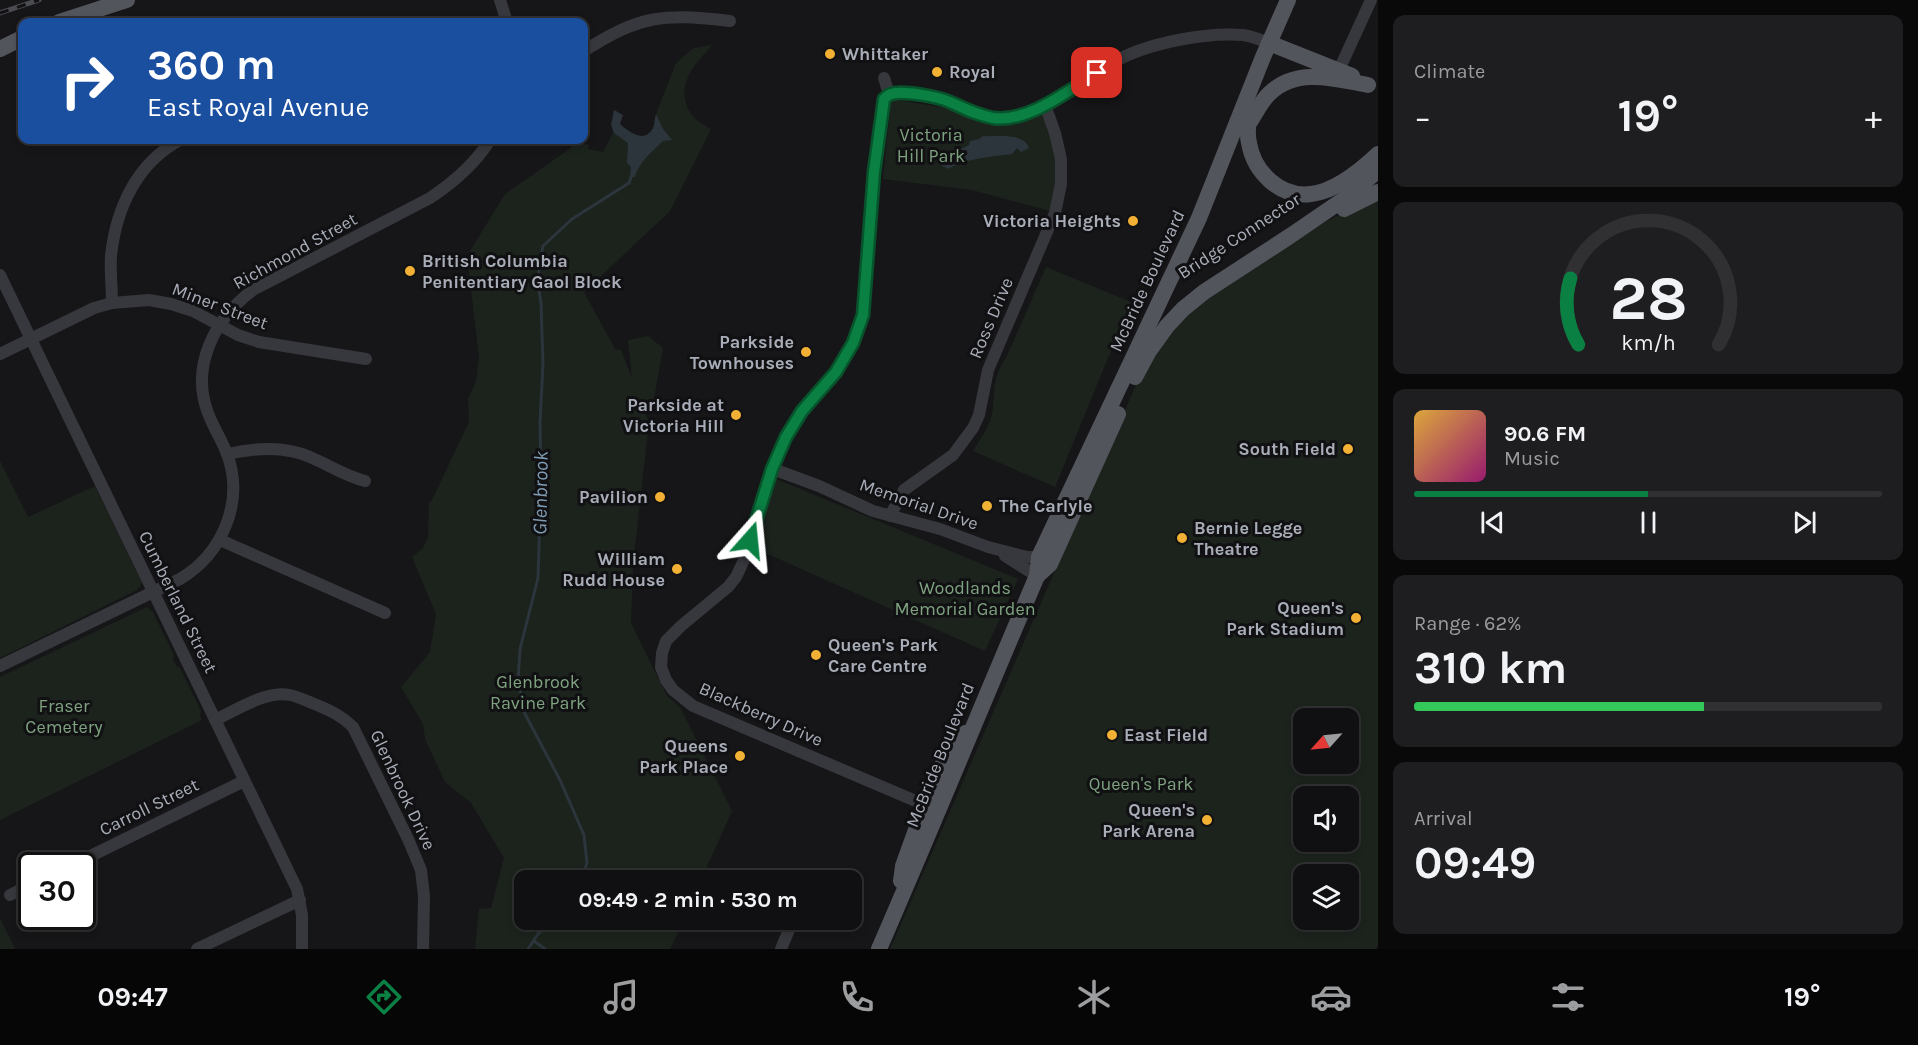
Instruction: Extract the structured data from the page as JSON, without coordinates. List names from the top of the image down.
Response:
{
  "streets": {
    "main road": ["Bridge Connector", "McBride Boulevard"],
    "street": [
      "Richmond Street",
      "Miner Street",
      "Ross Drive",
      "Memorial Drive",
      "Cumberland Street",
      "Blackberry Drive",
      "Glenbrook Drive",
      "Carroll Street"
    ]
  },
  "crossings": [
    ["Bridge Connector", "McBride Boulevard"],
    ["Richmond Street", "Miner Street"],
    ["Richmond Street", "Cumberland Street"],
    ["McBride Boulevard", "Memorial Drive"],
    ["Miner Street", "Cumberland Street"],
    ["Ross Drive", "Memorial Drive"],
    ["Memorial Drive", "Blackberry Drive"],
    ["Cumberland Street", "Glenbrook Drive"],
    ["Cumberland Street", "Carroll Street"]
  ],
  "water": ["Glenbrook"],
  "parks": [
    "Victoria Hill Park",
    "Woodlands Memorial Garden",
    "Glenbrook Ravine Park",
    "Fraser Cemetery",
    "Queen's Park"
  ],
  "places": [
    "Whittaker",
    "Royal",
    "Victoria Heights",
    "British Columbia Penitentiary Gaol Block",
    "Parkside Townhouses",
    "Parkside at Victoria Hill",
    "South Field",
    "Pavilion",
    "The Carlyle",
    "Bernie Legge Theatre",
    "William Rudd House",
    "Queen's Park Stadium",
    "Queen's Park Care Centre",
    "East Field",
    "Queens Park Place",
    "Queen's Park Arena"
  ],
  "north": "bottom left",
  "page": {
    "tile": [
      "Climate",
      ["Range · 62%", "310 km"],
      ["Arrival", "09:49"]
    ],
    "turn": ["360 m", "East Royal Avenue"],
    "heat": ["−", "19°", "+"],
    "song": ["90.6 FM", "Music"],
    "limit": "30",
    "trip": "09:49 · 2 min · 530 m",
    "tabs": ["09:47", "19°"],
    "gauge": ["28", "km/h"]
  }
}
